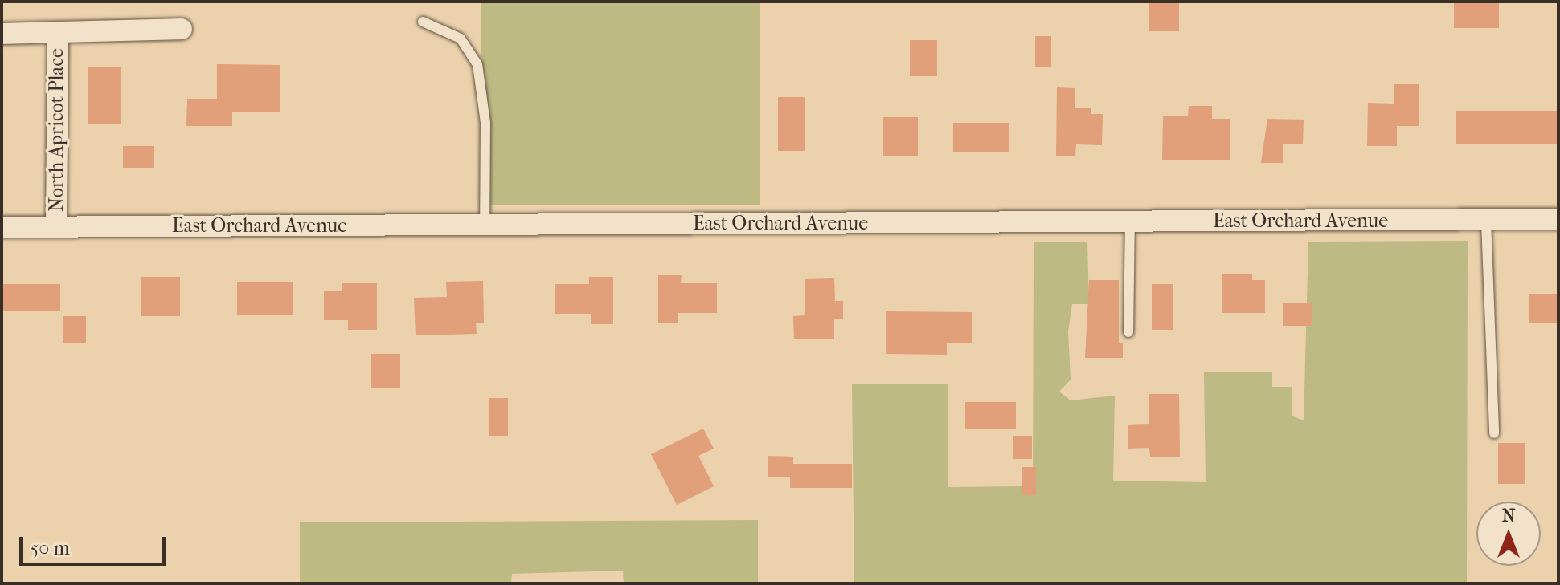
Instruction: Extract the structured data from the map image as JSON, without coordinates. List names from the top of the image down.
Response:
{
  "streets": {
    "street": ["North Apricot Place", "East Orchard Avenue"]
  },
  "crossings": [
    ["North Apricot Place", "East Orchard Avenue"]
  ],
  "scale_bar": "50 m",
  "north": "top"
}
